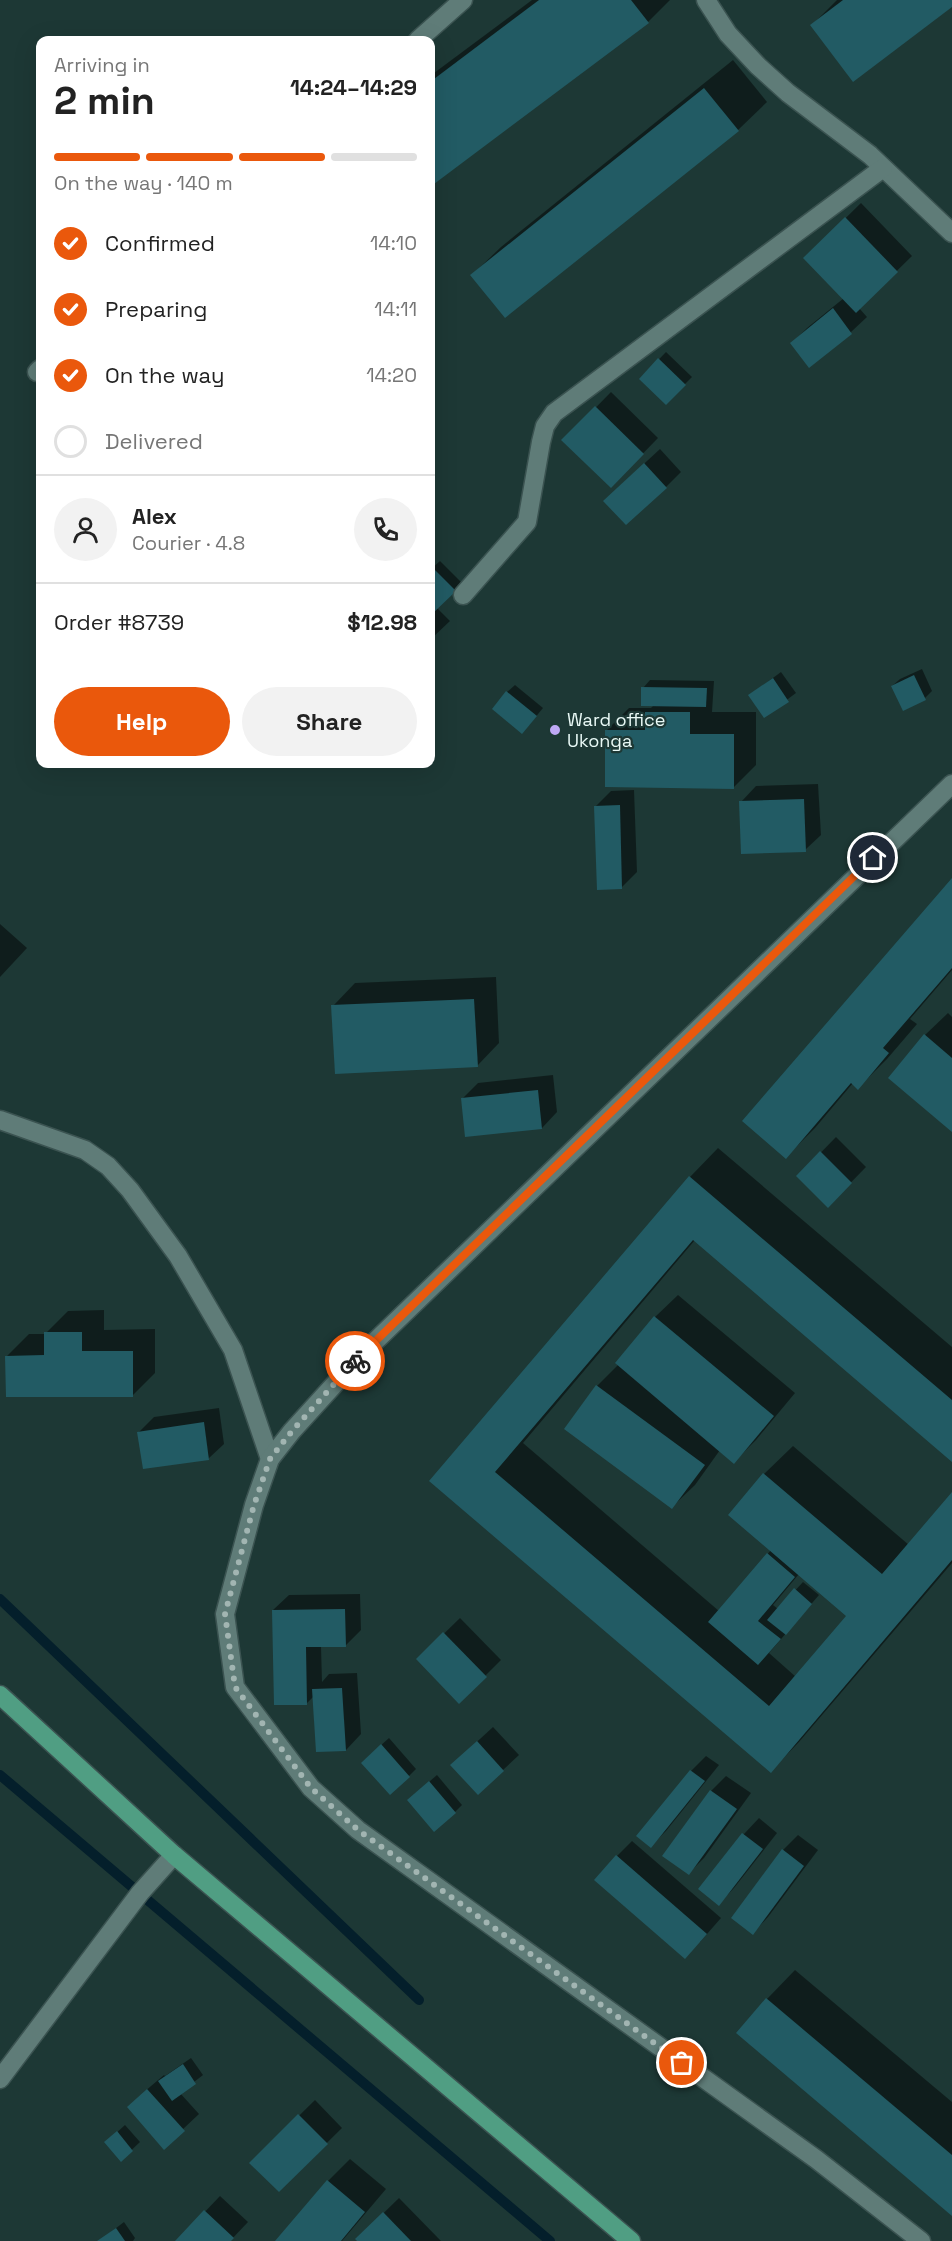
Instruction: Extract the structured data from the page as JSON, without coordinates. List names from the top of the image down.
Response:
{
  "places": ["Ward office Ukonga"],
  "page": {
    "heading": ["2 min", "Arriving in", "14:24–14:29"],
    "panel": [
      "Alex",
      "Courier · 4.8",
      "Order #8739",
      "$12.98"
    ],
    "bar": "On the way · 140 m",
    "list": [
      ["Confirmed", "14:10"],
      ["Preparing", "14:11"],
      ["On the way", "14:20"],
      "Delivered"
    ],
    "buttons": ["Help", "Share"]
  }
}
